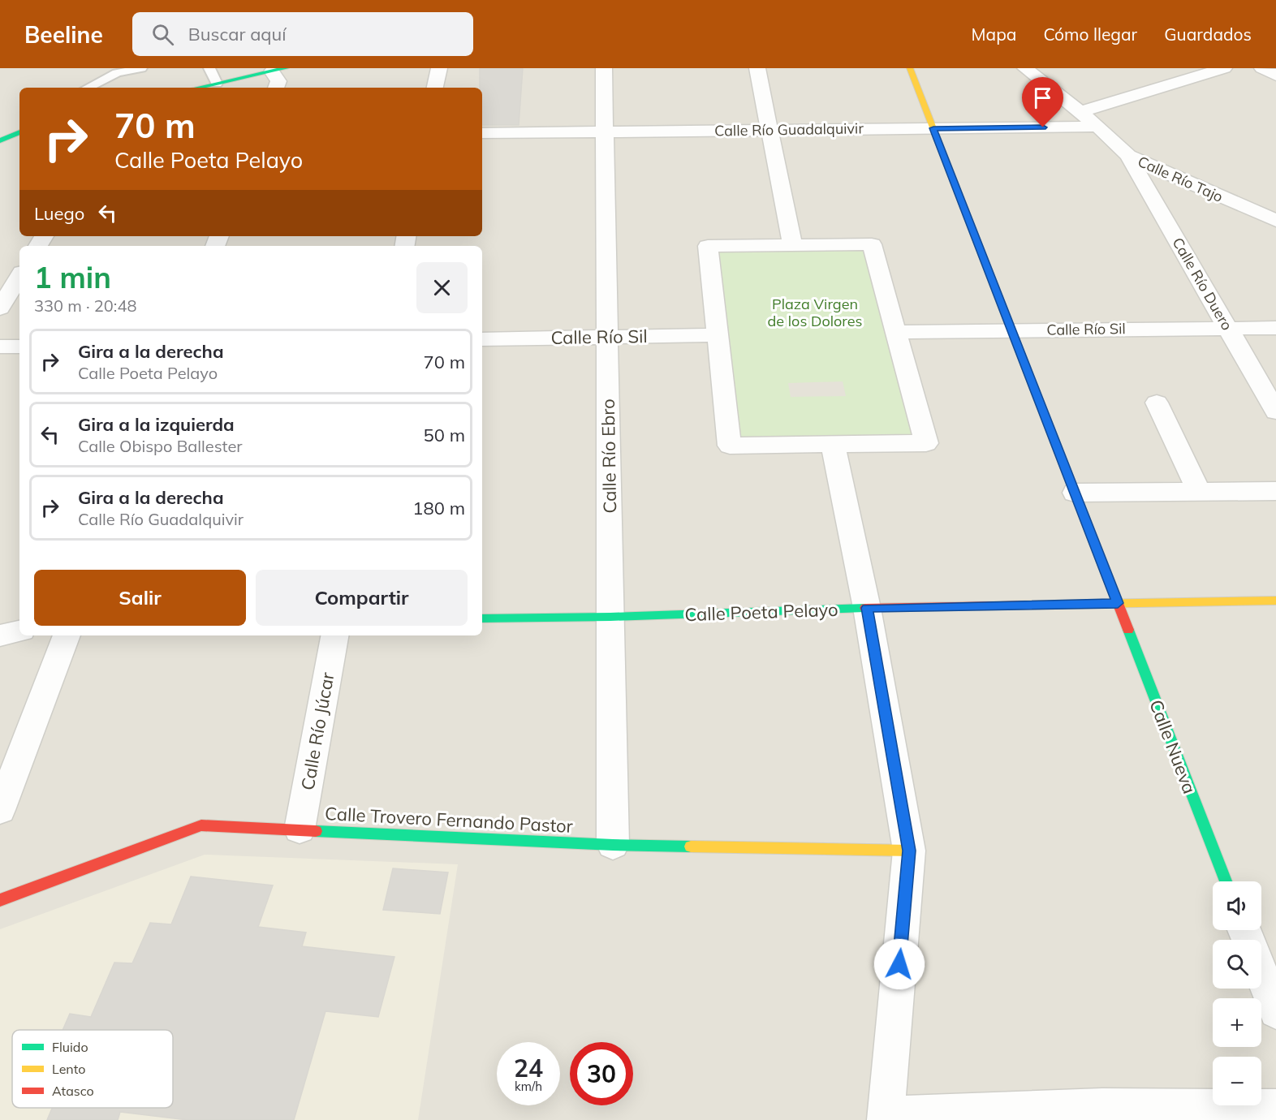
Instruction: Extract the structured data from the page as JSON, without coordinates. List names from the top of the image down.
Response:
{
  "streets": {
    "street": [
      "Calle Río Guadalquivir",
      "Calle Río Tajo",
      "Calle Río Duero",
      "Calle Río Sil",
      "Calle Río Ebro",
      "Calle Poeta Pelayo",
      "Calle Río Júcar",
      "Calle Nueva",
      "Calle Trovero Fernando Pastor"
    ]
  },
  "crossings": [
    ["Calle Río Guadalquivir", "Calle Río Tajo"],
    ["Calle Río Guadalquivir", "Calle Río Ebro"],
    ["Calle Río Guadalquivir", "Calle Nueva"],
    ["Calle Río Tajo", "Calle Río Duero"],
    ["Calle Río Duero", "Calle Río Sil"],
    ["Calle Río Sil", "Calle Río Ebro"],
    ["Calle Río Sil", "Calle Nueva"],
    ["Calle Río Ebro", "Calle Poeta Pelayo"],
    ["Calle Río Ebro", "Calle Trovero Fernando Pastor"],
    ["Calle Poeta Pelayo", "Calle Nueva"],
    ["Calle Río Júcar", "Calle Trovero Fernando Pastor"]
  ],
  "parks": ["Plaza Virgen de los Dolores"],
  "legend": ["Fluido", "Lento", "Atasco"],
  "page": {
    "header": "Beeline",
    "search": "Buscar aquí",
    "nav": ["Mapa", "Cómo llegar", "Guardados"],
    "turn": ["70 m", "Calle Poeta Pelayo"],
    "then": "Luego",
    "heading": ["1 min", "330 m · 20:48"],
    "list": [
      {
        "name": "Gira a la derecha",
        "note": "Calle Poeta Pelayo",
        "value": "70 m"
      },
      {
        "name": "Gira a la izquierda",
        "note": "Calle Obispo Ballester",
        "value": "50 m"
      },
      {
        "name": "Gira a la derecha",
        "note": "Calle Río Guadalquivir",
        "value": "180 m"
      }
    ],
    "buttons": ["Salir", "Compartir"],
    "map_buttons": ["+", "−"],
    "speed": "24 km/h",
    "limit": "30"
  }
}
